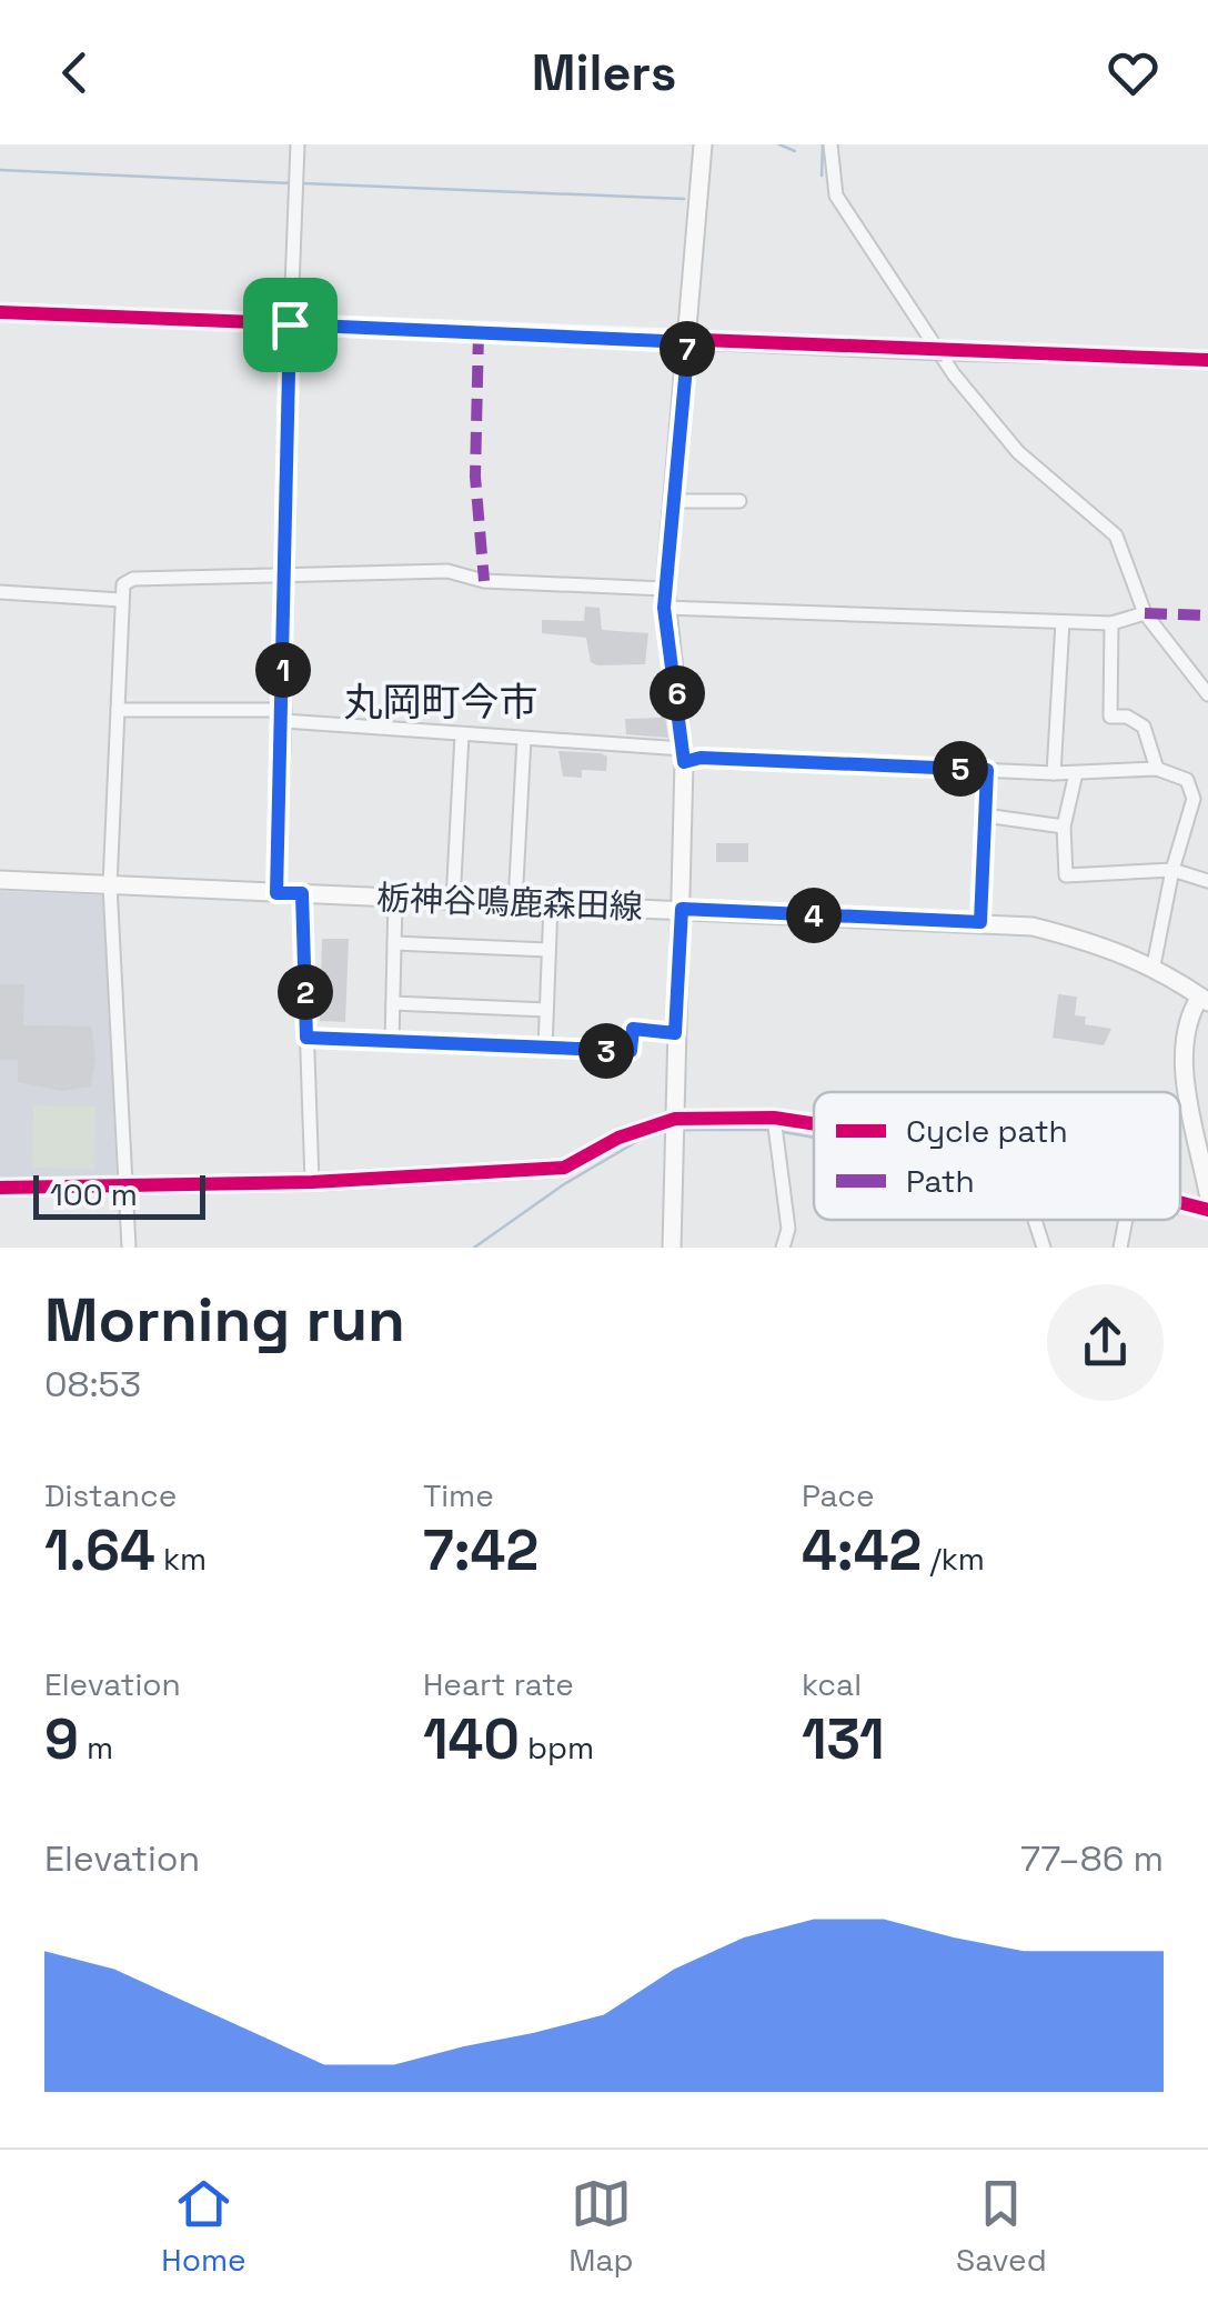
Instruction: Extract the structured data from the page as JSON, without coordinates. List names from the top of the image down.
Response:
{
  "streets": {
    "main road": ["栃神谷鳴鹿森田線"]
  },
  "districts": ["丸岡町今市"],
  "legend": ["Cycle path", "Path"],
  "scale_bar": "100 m",
  "page": {
    "header": "Milers",
    "pins": [
      "7",
      "1",
      "6",
      "5",
      "4",
      "2",
      "3"
    ],
    "scale": "100 m",
    "heading": ["Morning run", "08:53"],
    "stats": [
      ["Distance", "1.64 km"],
      ["Time", "7:42"],
      ["Pace", "4:42 /km"],
      ["Elevation", "9 m"],
      ["Heart rate", "140 bpm"],
      ["kcal", "131"]
    ],
    "chart": ["Elevation", "77–86 m"],
    "tabs": ["Home", "Map", "Saved"]
  }
}
